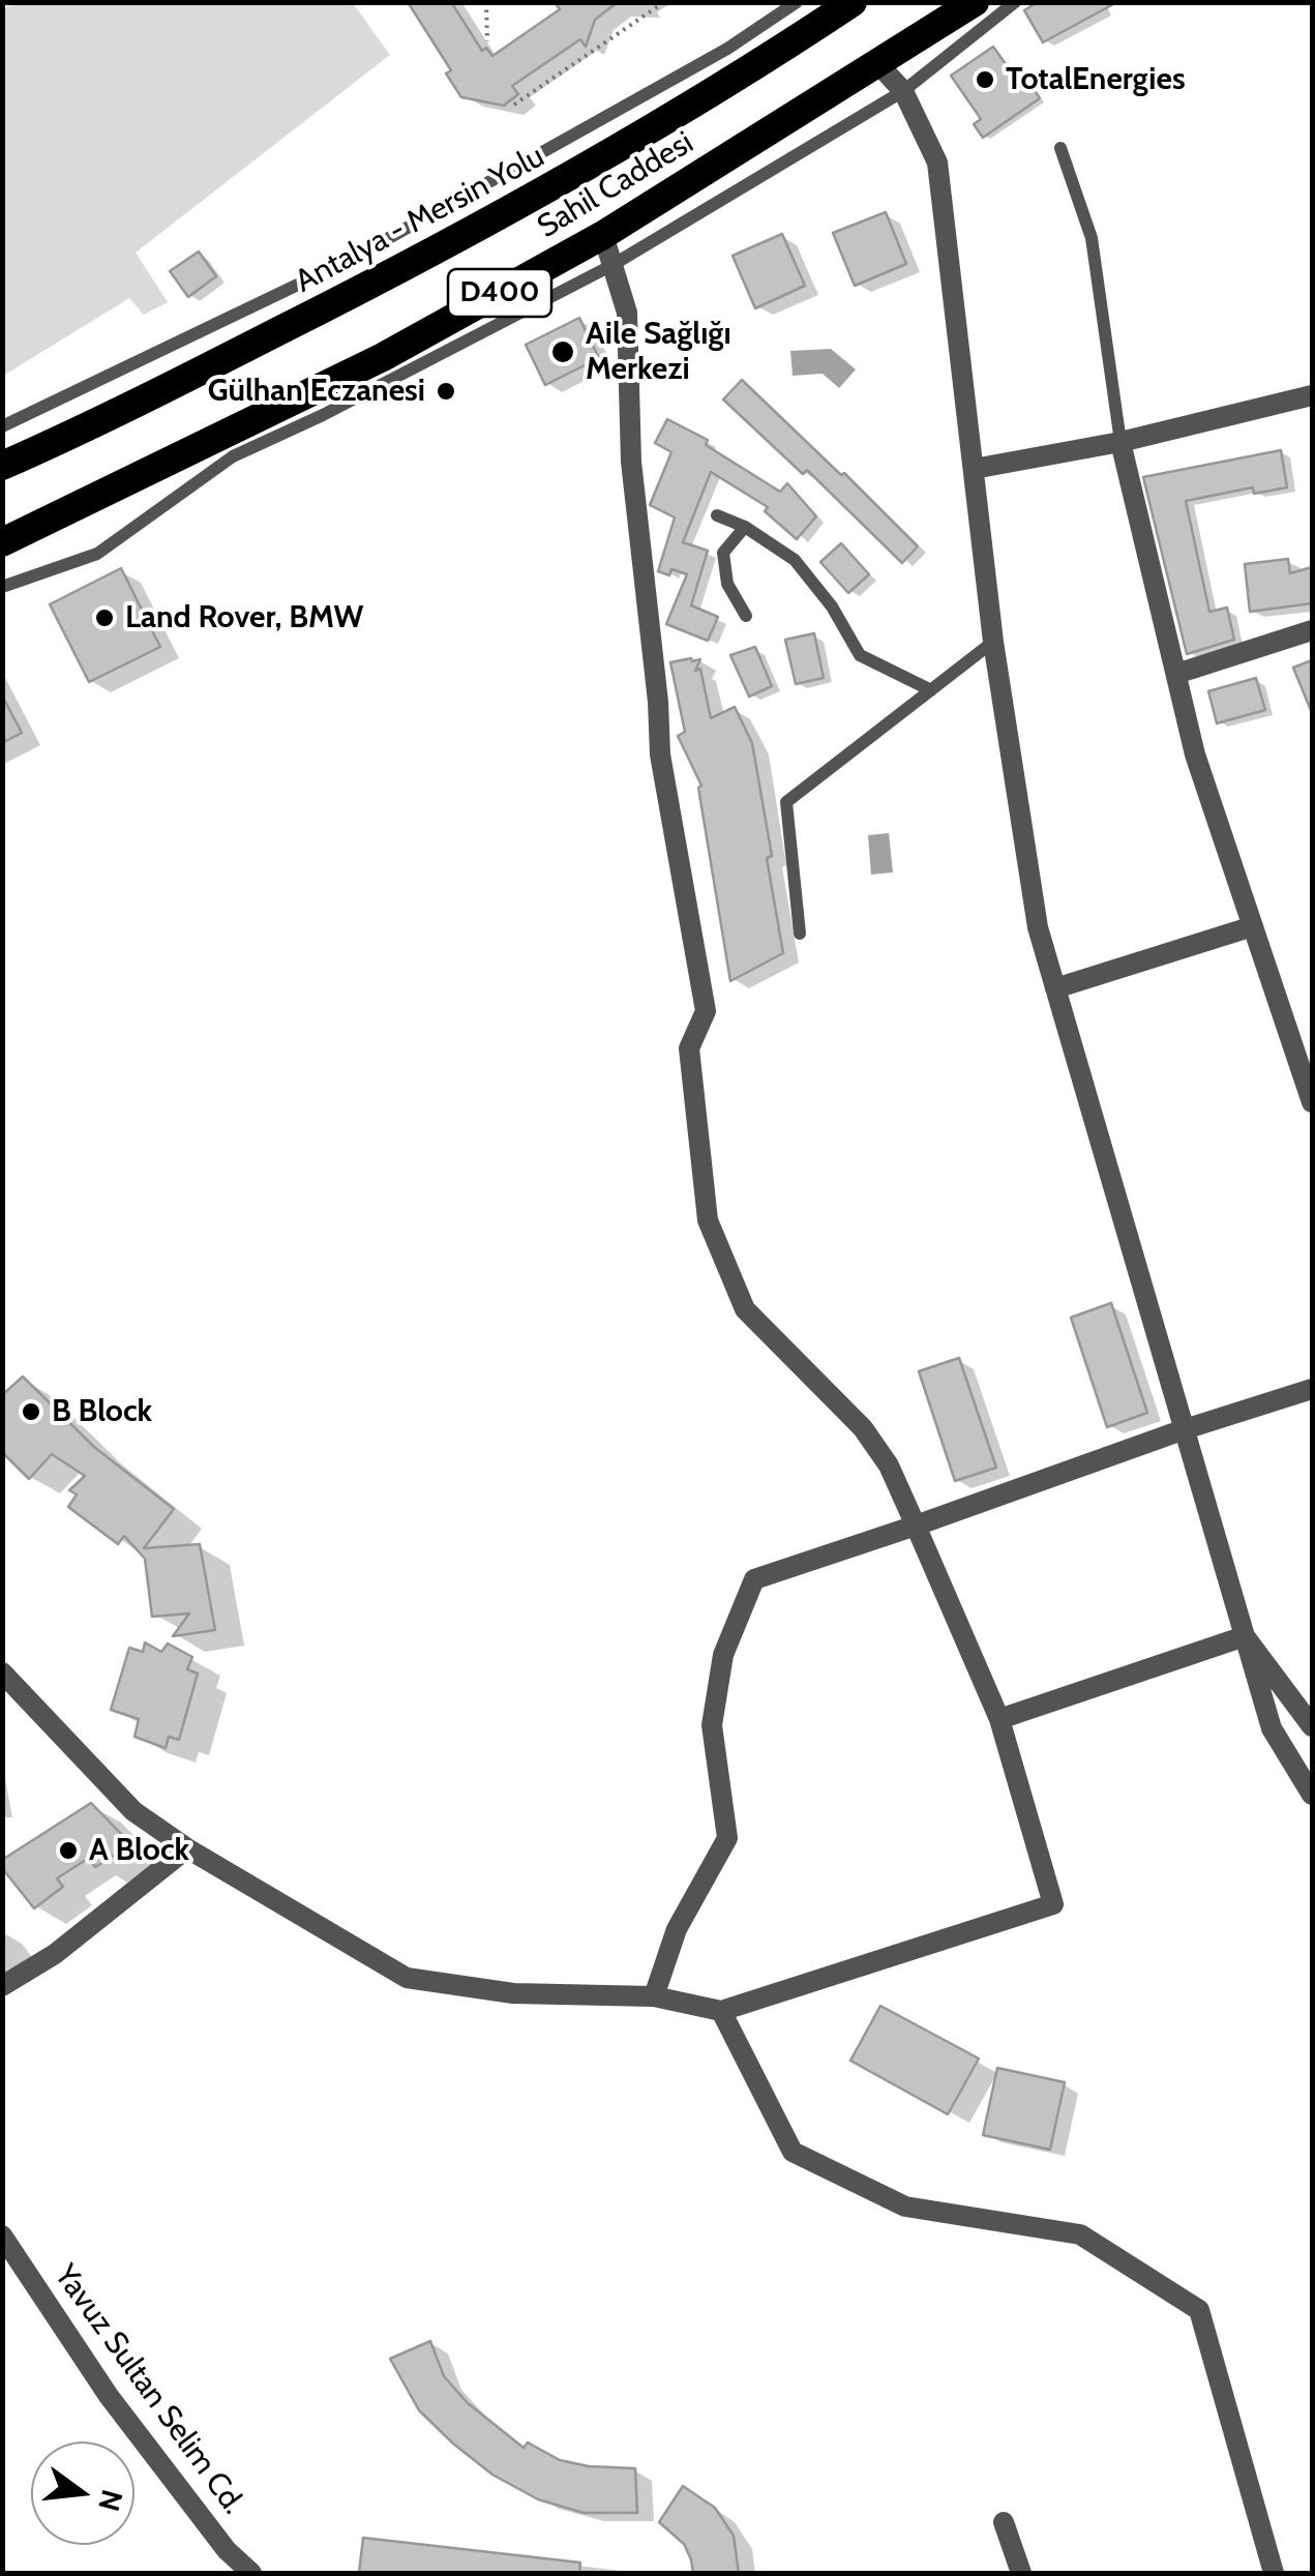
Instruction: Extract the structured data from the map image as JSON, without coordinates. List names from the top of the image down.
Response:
{
  "streets": {
    "highway": ["Sahil Caddesi", "Antalya - Mersin Yolu", "D400"],
    "street": ["Yavuz Sultan Selim Cd."]
  },
  "places": [
    "TotalEnergies",
    "Aile Sağlığı Merkezi",
    "Gülhan Eczanesi",
    "Land Rover, BMW",
    "B Block",
    "A Block"
  ],
  "north": "right"
}
